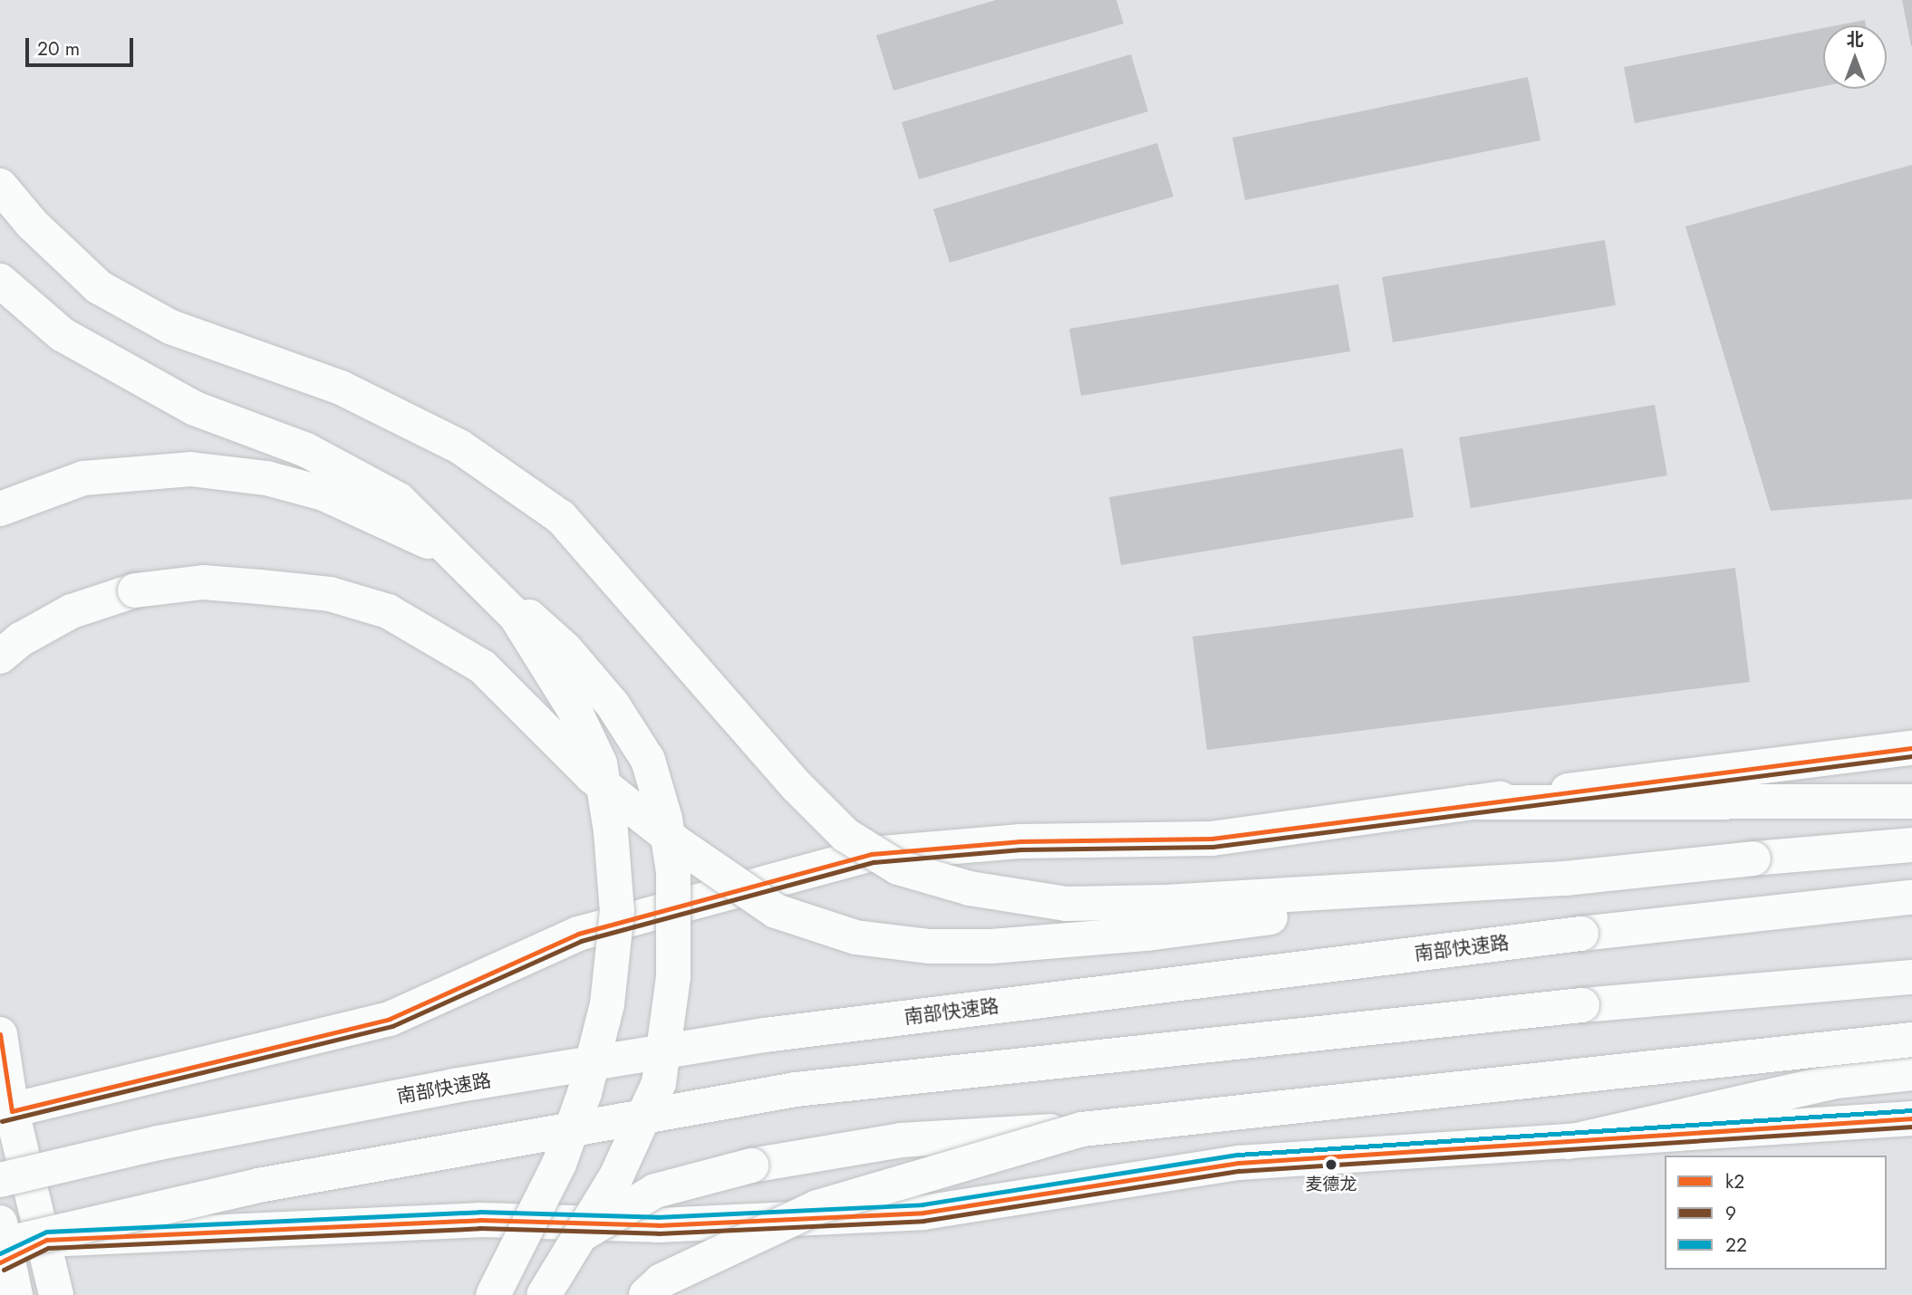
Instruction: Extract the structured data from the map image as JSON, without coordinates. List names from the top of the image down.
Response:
{
  "streets": {
    "main road": ["南部快速路"]
  },
  "places": ["麦德龙"],
  "lines": ["transit line k2", "transit line 9", "transit line 22"],
  "legend": ["k2", "9", "22"],
  "scale_bar": "20 m",
  "north": "top"
}
